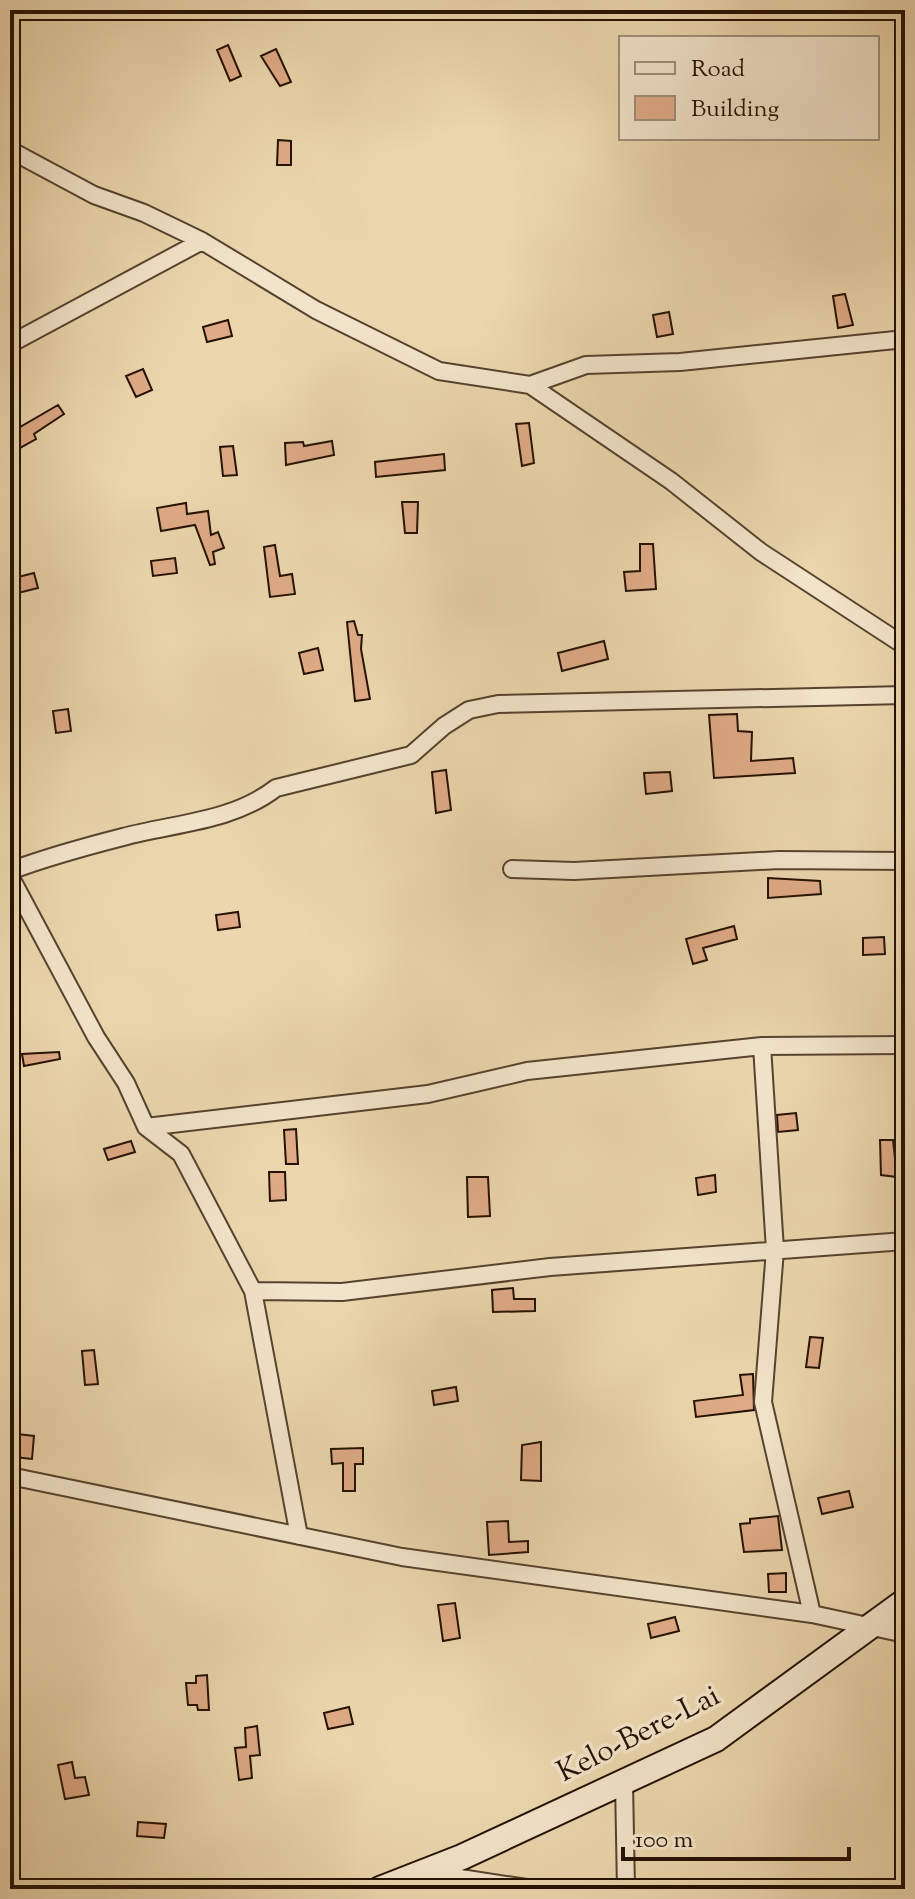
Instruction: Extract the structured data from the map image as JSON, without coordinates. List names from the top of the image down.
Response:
{
  "streets": {
    "main road": ["Kelo-Bere-Lai"]
  },
  "legend": ["Road", "Building"],
  "scale_bar": "100 m"
}
